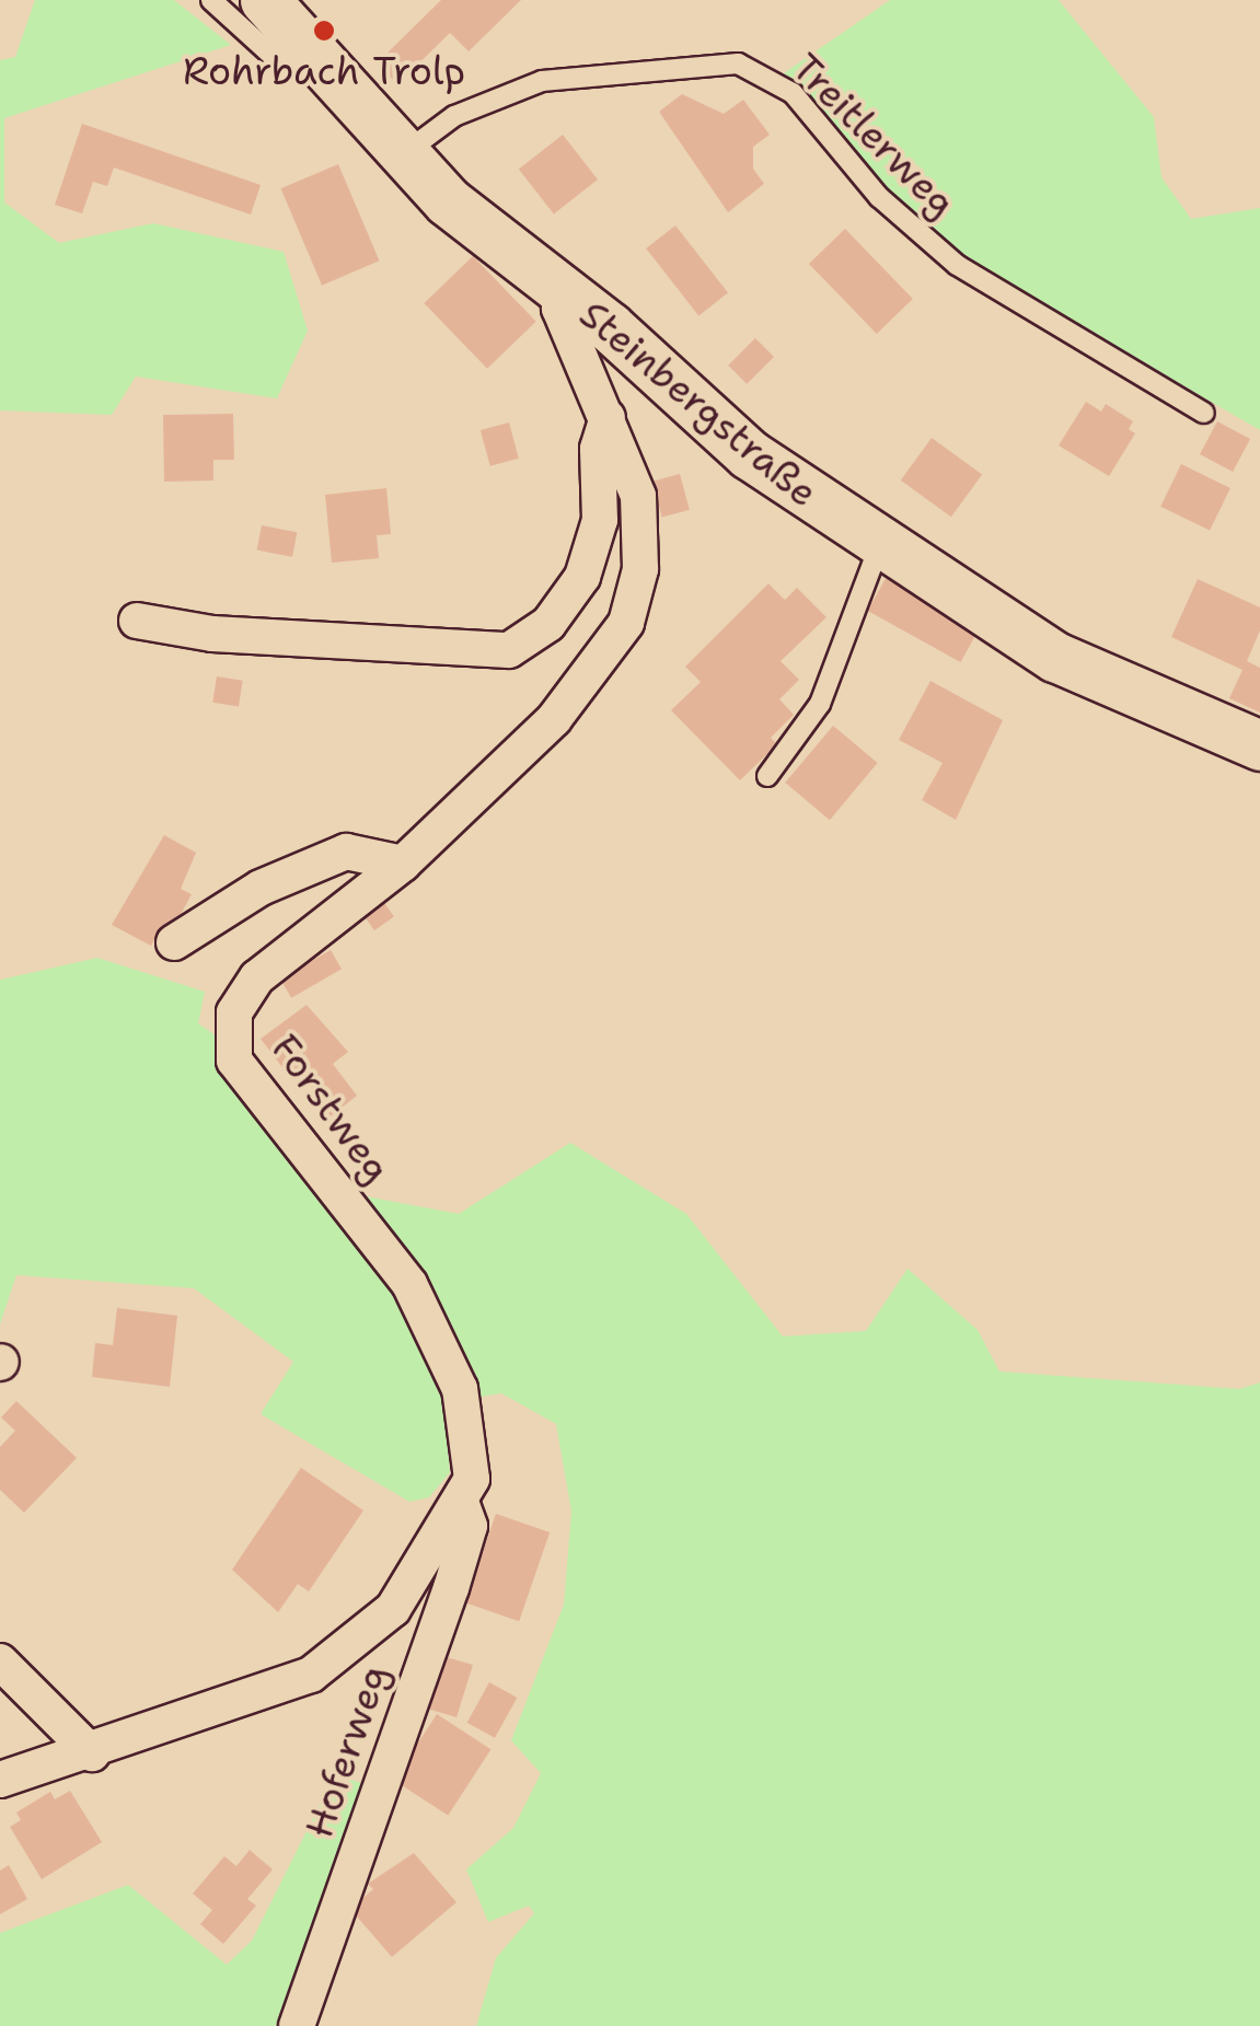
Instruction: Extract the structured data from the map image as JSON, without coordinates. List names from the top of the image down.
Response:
{
  "streets": {
    "main road": ["Steinbergstraße"],
    "street": ["Forstweg", "Hoferweg"],
    "lane": ["Treitlerweg"]
  },
  "crossings": [
    ["Treitlerweg", "Steinbergstraße"],
    ["Steinbergstraße", "Forstweg"],
    ["Forstweg", "Hoferweg"]
  ],
  "places": ["Rohrbach Trolp"]
}
